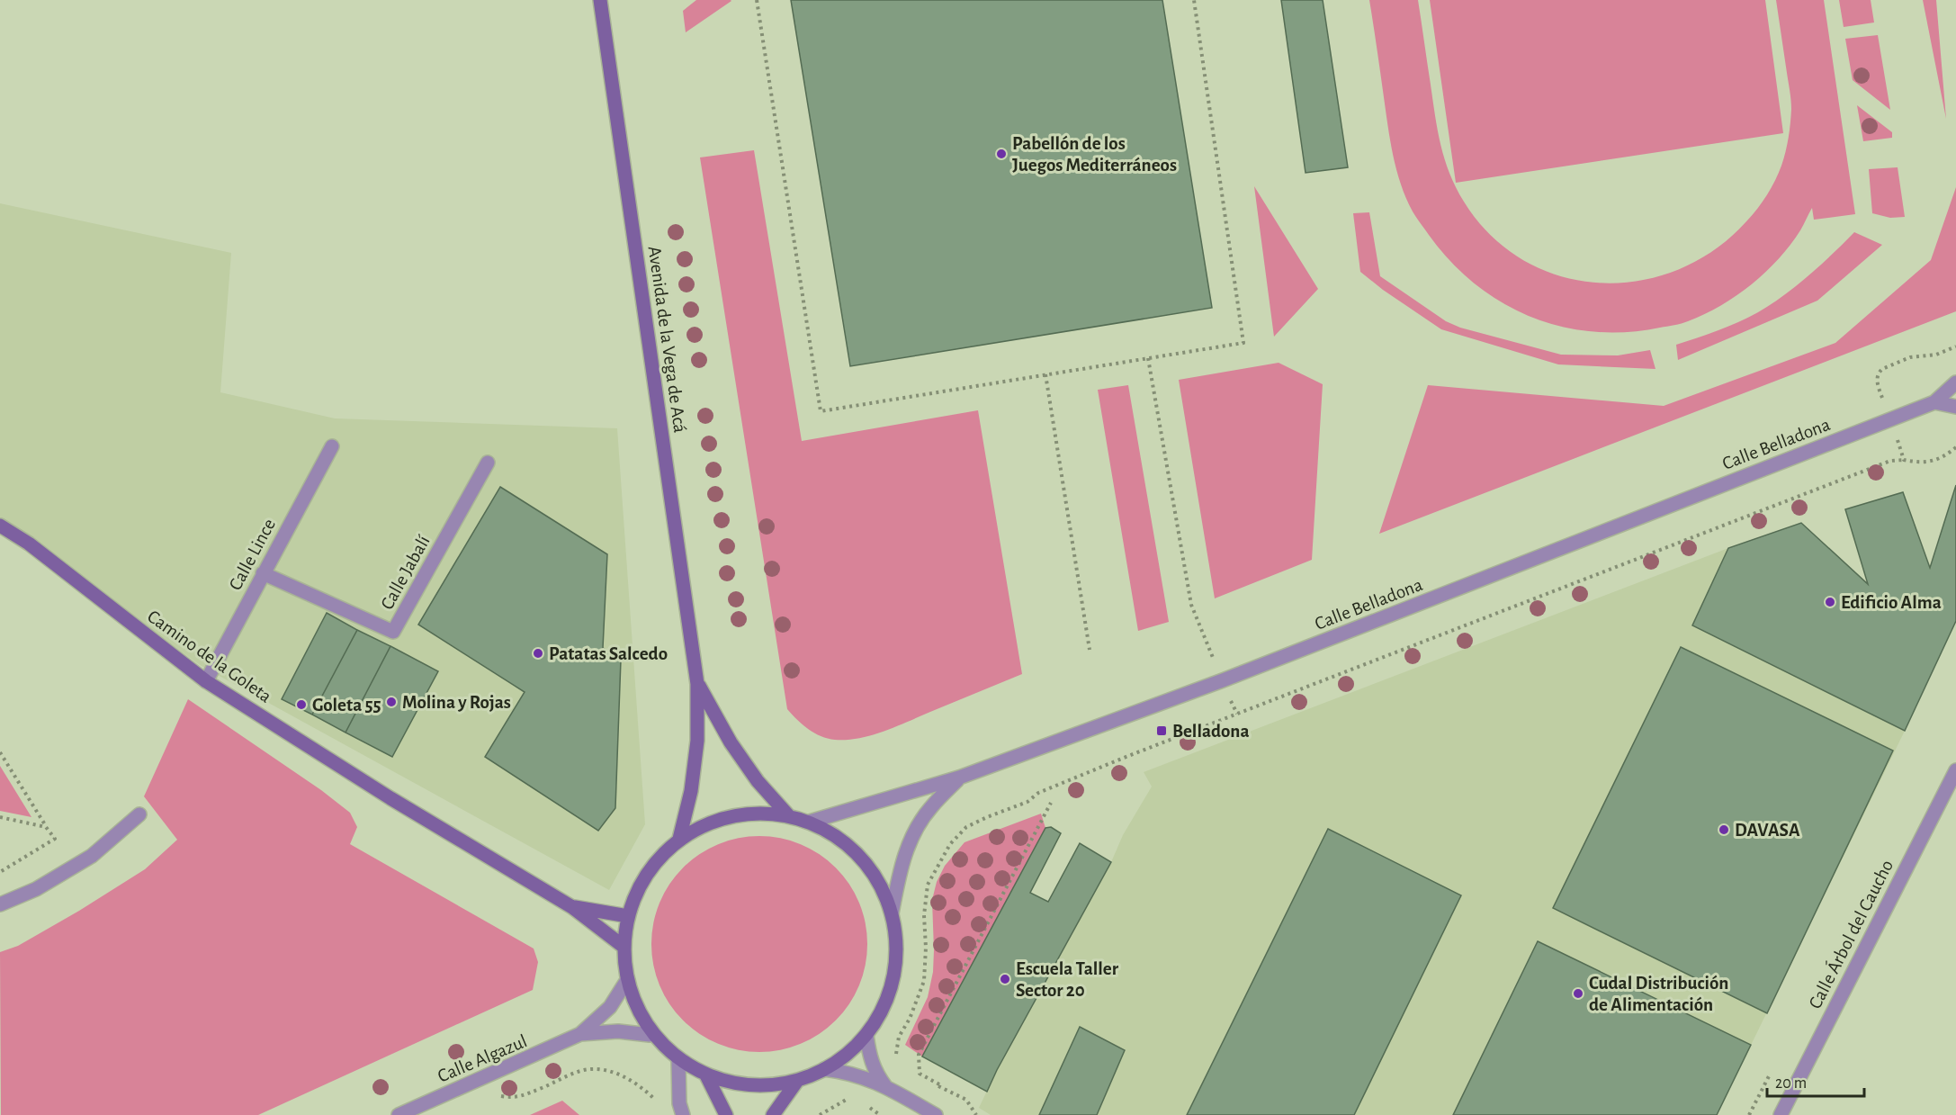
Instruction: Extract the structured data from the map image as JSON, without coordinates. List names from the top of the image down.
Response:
{
  "streets": {
    "main road": ["Avenida de la Vega de Acá", "Camino de la Goleta"],
    "street": [
      "Calle Belladona",
      "Calle Lince",
      "Calle Jabalí",
      "Calle Árbol del Caucho",
      "Calle Algazul"
    ]
  },
  "crossings": [
    ["Calle Lince", "Calle Jabalí"],
    ["Calle Lince", "Camino de la Goleta"]
  ],
  "places": {
    "other": [
      "Pabellón de los Juegos Mediterráneos",
      "Edificio Alma",
      "Patatas Salcedo",
      "Molina y Rojas",
      "Goleta 55",
      "DAVASA",
      "Escuela Taller Sector 20",
      "Cudal Distribución de Alimentación"
    ],
    "transit": ["Belladona"]
  },
  "scale_bar": "20 m"
}
